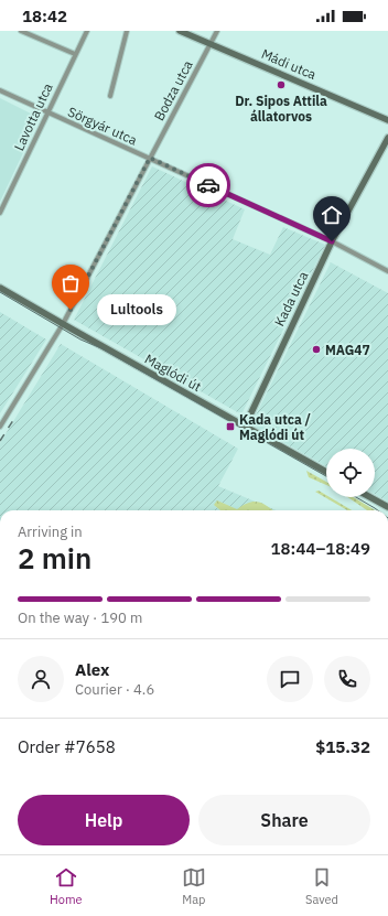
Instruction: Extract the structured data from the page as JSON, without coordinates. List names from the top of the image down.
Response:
{
  "streets": {
    "street": [
      "Mádi utca",
      "Bodza utca",
      "Lavotta utca",
      "Sörgyár utca",
      "Kada utca",
      "Maglódi út"
    ]
  },
  "crossings": [
    ["Mádi utca", "Bodza utca"],
    ["Bodza utca", "Sörgyár utca"],
    ["Bodza utca", "Maglódi út"],
    ["Lavotta utca", "Sörgyár utca"],
    ["Sörgyár utca", "Kada utca"],
    ["Kada utca", "Maglódi út"]
  ],
  "places": {
    "other": ["Dr. Sipos Attila állatorvos", "Lultools", "MAG47"],
    "transit": ["Kada utca / Maglódi út"]
  },
  "page": {
    "status": "18:42",
    "bubble": "Lultools",
    "heading": ["2 min", "Arriving in", "18:44–18:49"],
    "panel": [
      "Alex",
      "Courier · 4.6",
      "Order #7658",
      "$15.32"
    ],
    "bar": "On the way · 190 m",
    "buttons": ["Help", "Share"],
    "tabs": ["Home", "Map", "Saved"]
  }
}
